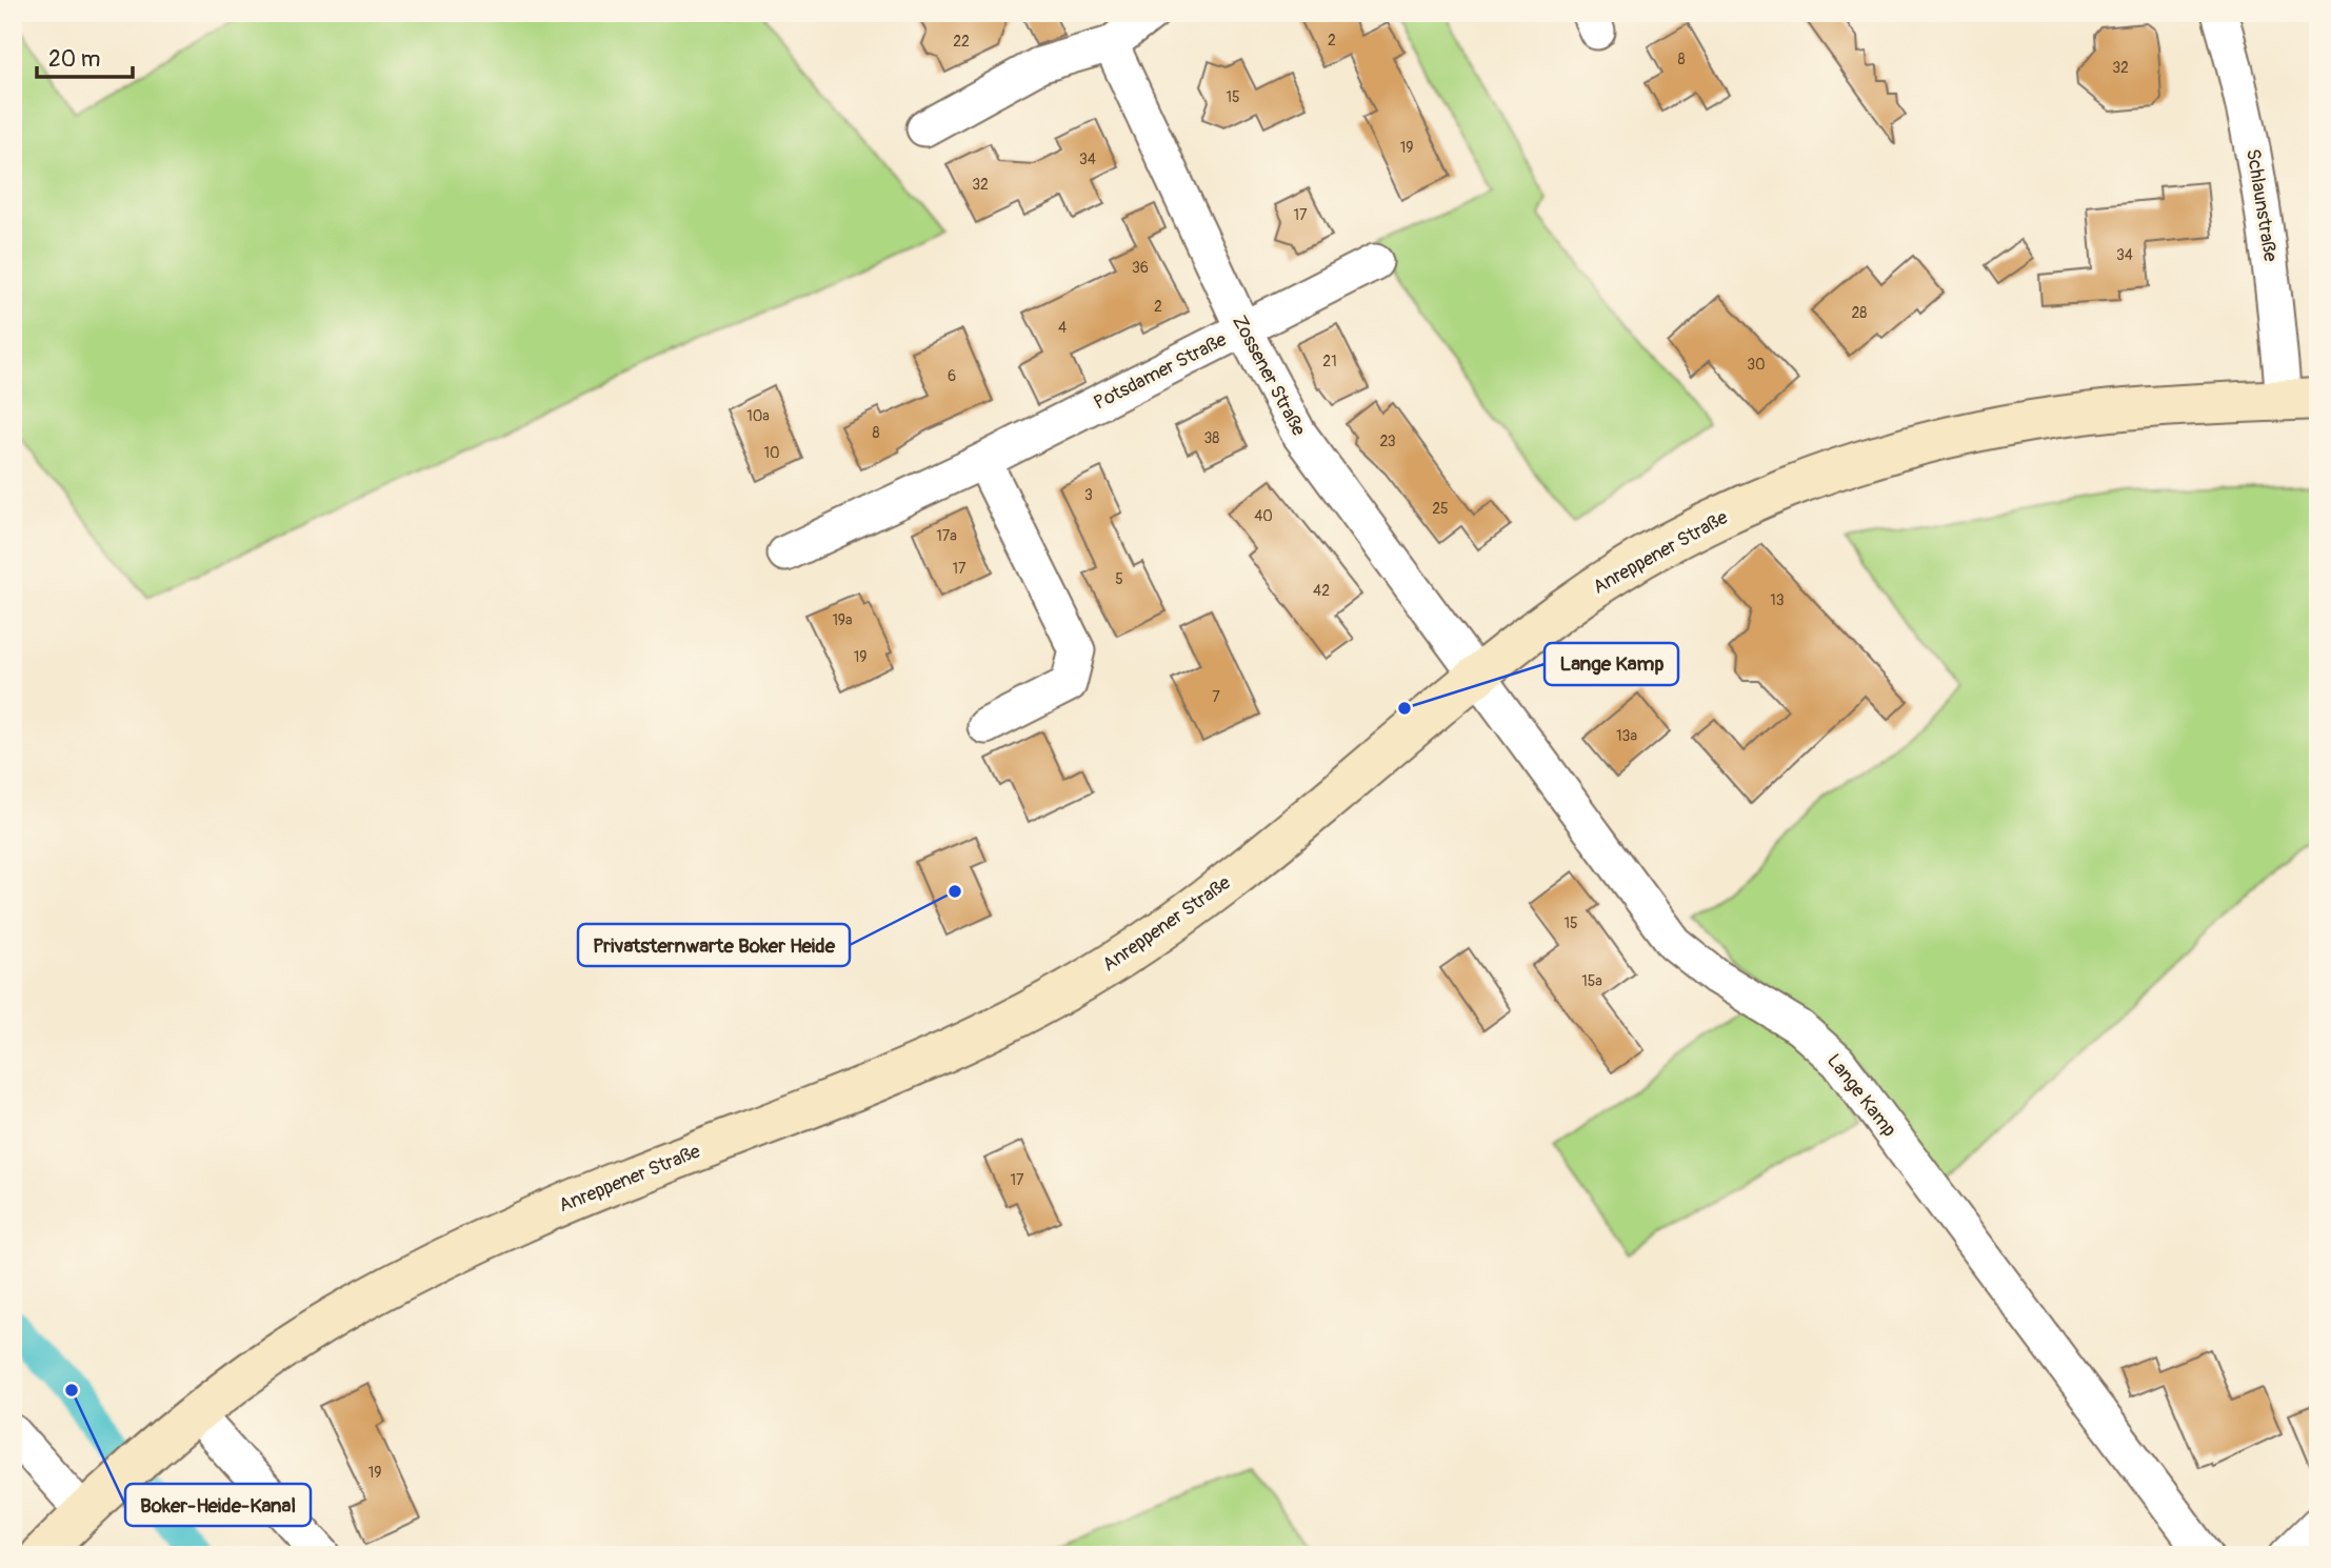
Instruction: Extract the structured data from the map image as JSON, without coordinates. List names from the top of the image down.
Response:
{
  "streets": {
    "street": [
      "Schlaunstraße",
      "Potsdamer Straße",
      "Zossener Straße",
      "Anreppener Straße",
      "Lange Kamp"
    ]
  },
  "crossings": [
    ["Schlaunstraße", "Anreppener Straße"],
    ["Potsdamer Straße", "Zossener Straße"],
    ["Zossener Straße", "Anreppener Straße"],
    ["Zossener Straße", "Lange Kamp"],
    ["Anreppener Straße", "Lange Kamp"]
  ],
  "places": ["Lange Kamp", "Privatsternwarte Boker Heide", "Boker-Heide-Kanal"],
  "house_numbers": [
    "2",
    "22",
    "8",
    "32",
    "15",
    "19",
    "34",
    "32",
    "17",
    "34",
    "36",
    "2",
    "28",
    "4",
    "21",
    "30",
    "6",
    "10a",
    "8",
    "38",
    "23",
    "10",
    "3",
    "25",
    "40",
    "17a",
    "17",
    "5",
    "42",
    "13",
    "19a",
    "19",
    "7",
    "13a",
    "15",
    "15a",
    "17",
    "19"
  ],
  "scale_bar": "20 m"
}
